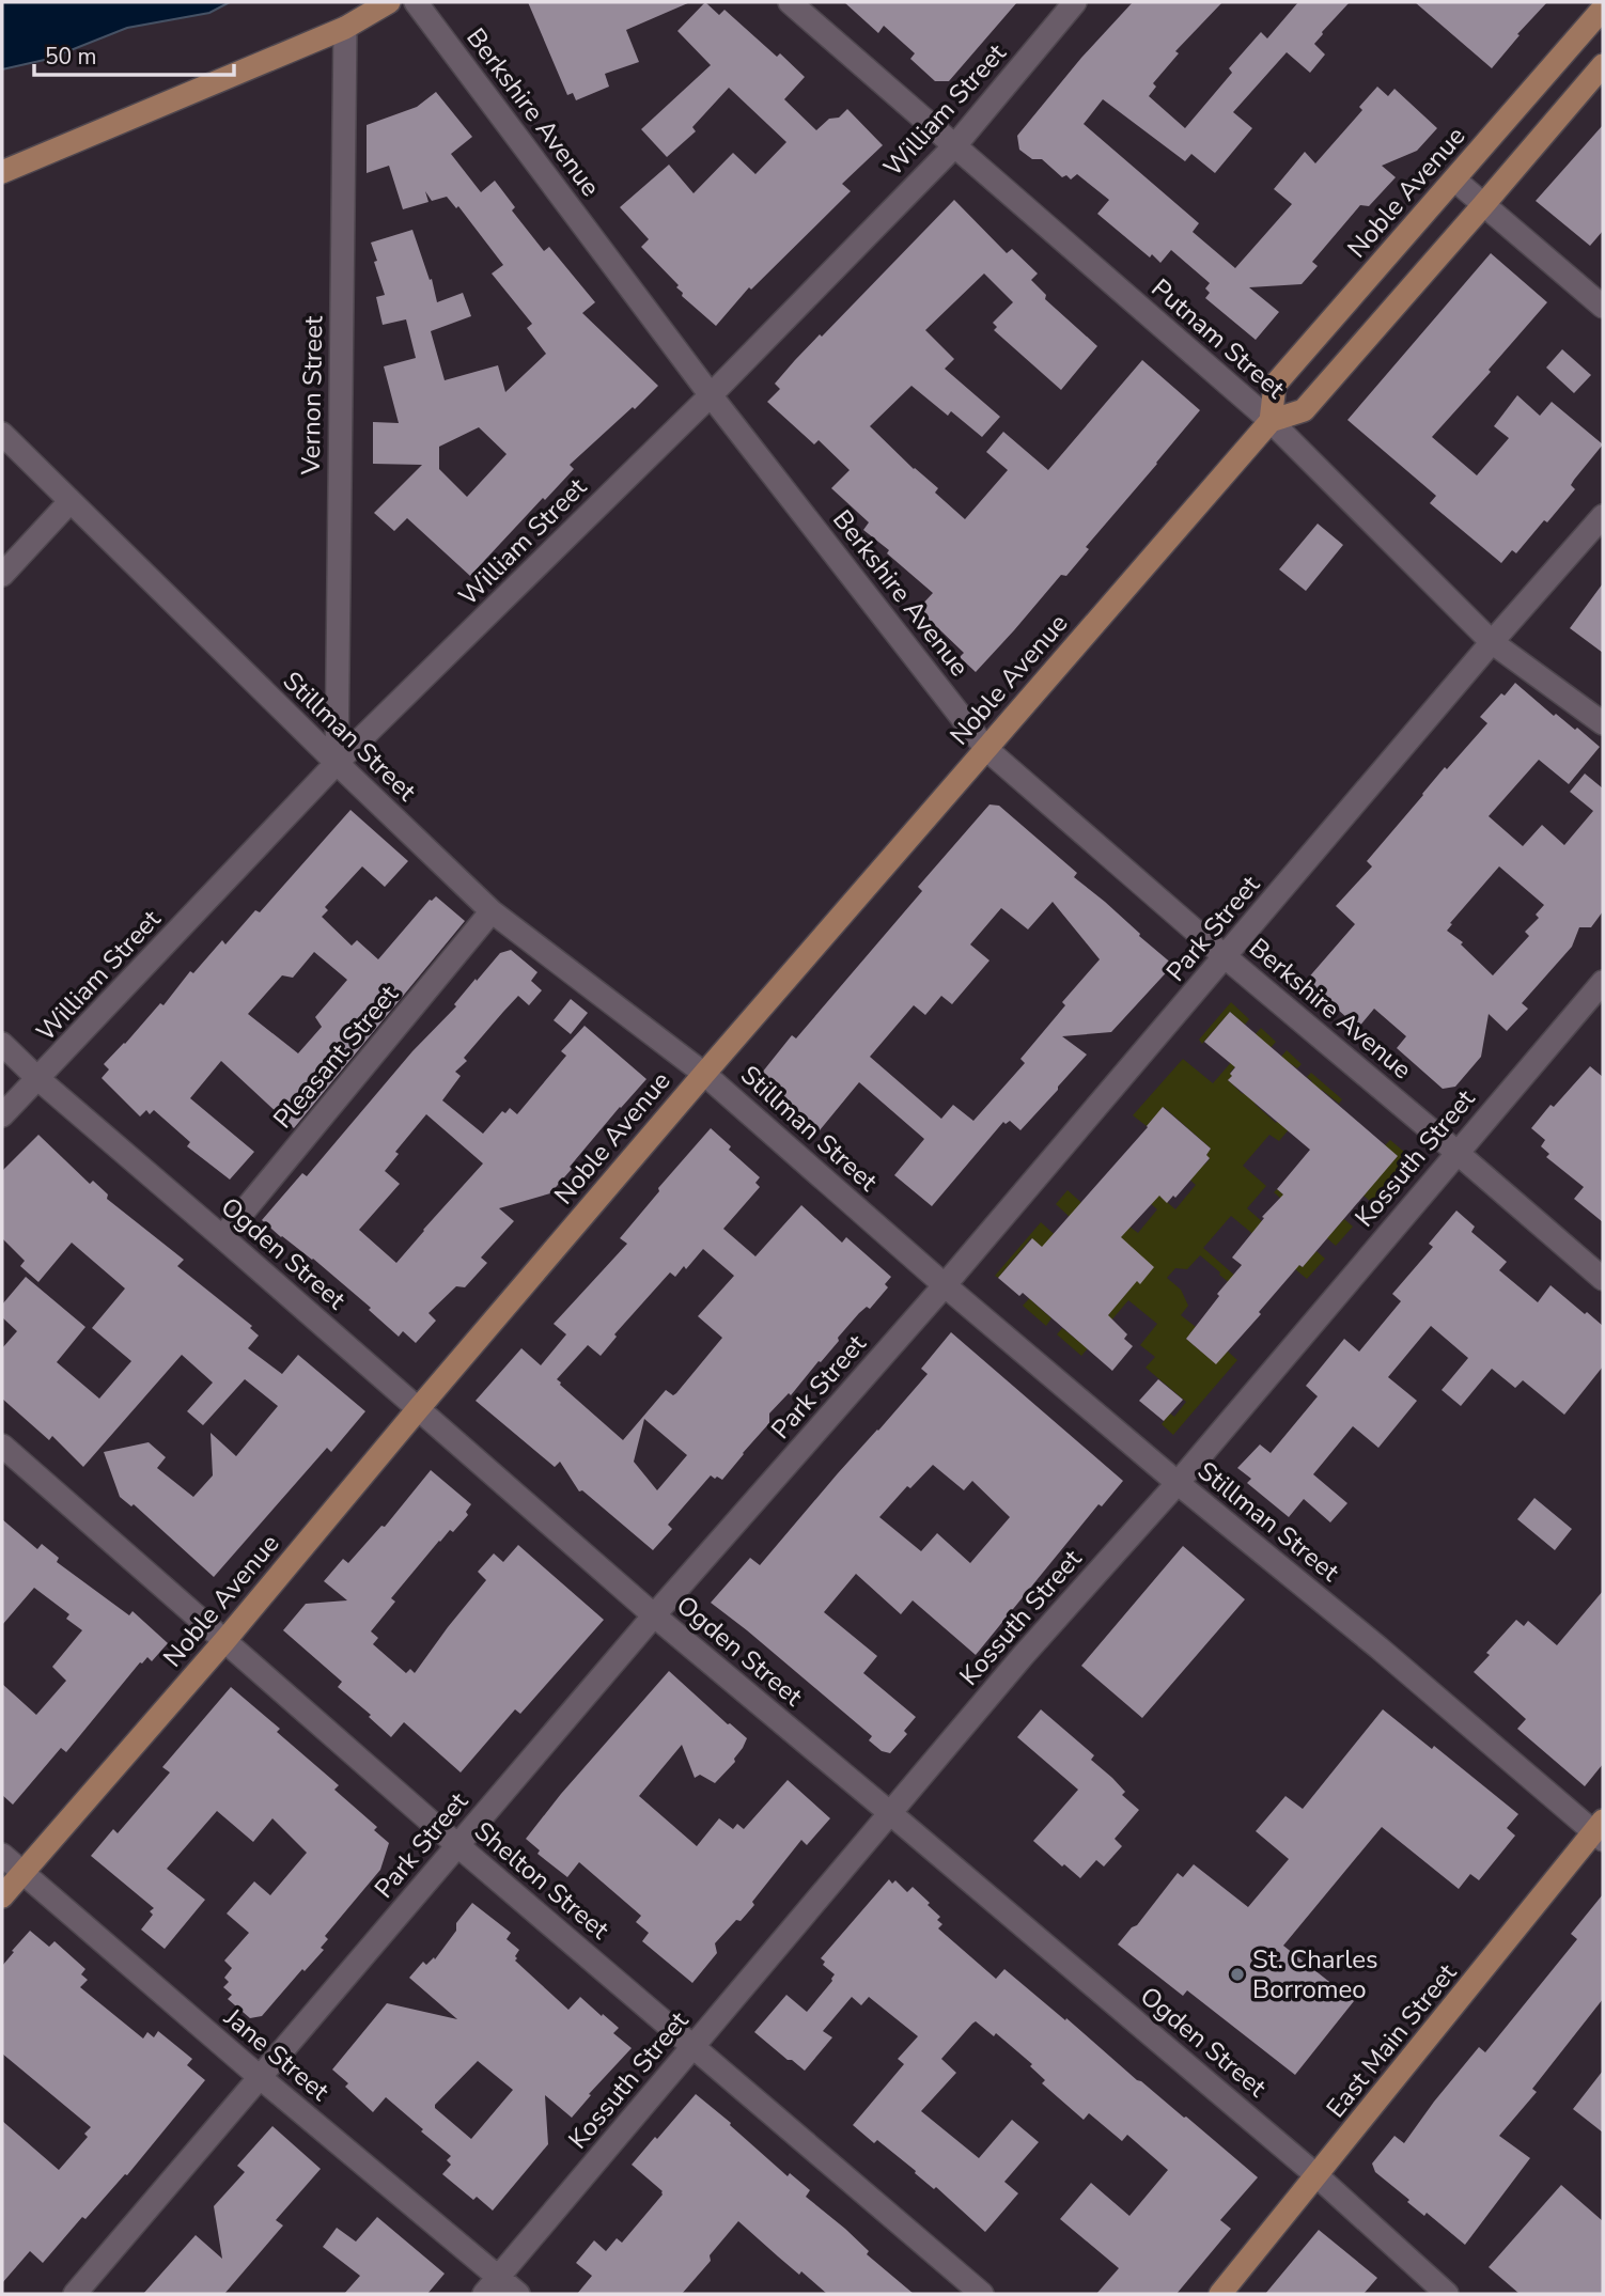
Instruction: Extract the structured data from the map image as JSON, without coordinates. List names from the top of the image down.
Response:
{
  "streets": {
    "main road": ["Noble Avenue", "East Main Street"],
    "street": [
      "William Street",
      "Berkshire Avenue",
      "Putnam Street",
      "Vernon Street",
      "Stillman Street",
      "Park Street",
      "Pleasant Street",
      "Kossuth Street",
      "Ogden Street",
      "Shelton Street",
      "Jane Street"
    ]
  },
  "crossings": [
    ["William Street", "Berkshire Avenue"],
    ["William Street", "Putnam Street"],
    ["William Street", "Vernon Street"],
    ["William Street", "Stillman Street"],
    ["William Street", "Ogden Street"],
    ["Berkshire Avenue", "Noble Avenue"],
    ["Berkshire Avenue", "Park Street"],
    ["Berkshire Avenue", "Kossuth Street"],
    ["Noble Avenue", "Putnam Street"],
    ["Noble Avenue", "Stillman Street"],
    ["Noble Avenue", "Ogden Street"],
    ["Noble Avenue", "Shelton Street"],
    ["Noble Avenue", "Jane Street"],
    ["Putnam Street", "Park Street"],
    ["Vernon Street", "Stillman Street"],
    ["Stillman Street", "Park Street"],
    ["Stillman Street", "Pleasant Street"],
    ["Stillman Street", "Kossuth Street"],
    ["Stillman Street", "East Main Street"],
    ["Park Street", "Ogden Street"],
    ["Park Street", "Shelton Street"],
    ["Park Street", "Jane Street"],
    ["Pleasant Street", "Ogden Street"],
    ["Kossuth Street", "Ogden Street"],
    ["Kossuth Street", "Shelton Street"],
    ["Kossuth Street", "Jane Street"],
    ["Ogden Street", "East Main Street"]
  ],
  "places": ["St. Charles Borromeo"],
  "scale_bar": "50 m"
}
